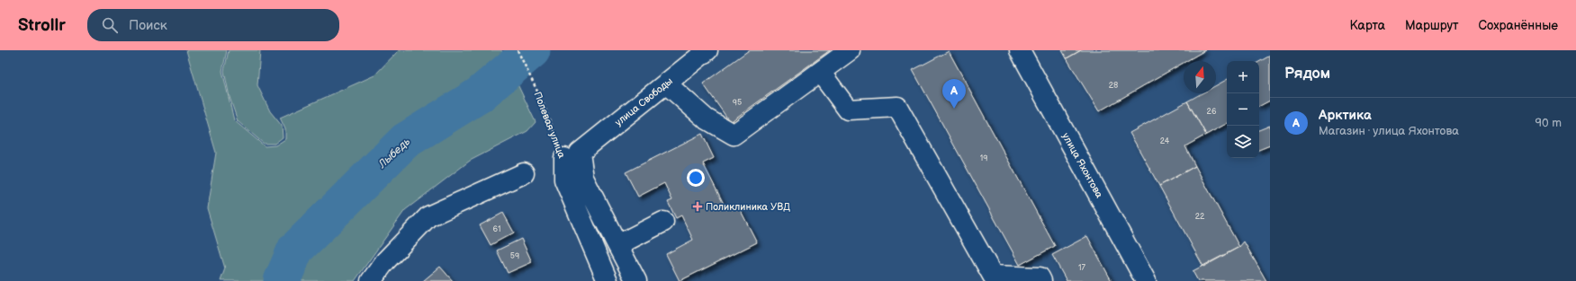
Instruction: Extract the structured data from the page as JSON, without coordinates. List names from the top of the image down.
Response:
{
  "streets": {
    "street": ["улица Свободы", "Полевая улица", "улица Яхонтова"]
  },
  "crossings": [
    ["улица Свободы", "Полевая улица"]
  ],
  "water": ["Лыбедь"],
  "places": {
    "health": ["Поликлиника УВД"]
  },
  "house_numbers": [
    "28",
    "95",
    "26",
    "24",
    "19",
    "22",
    "61",
    "59",
    "17"
  ],
  "north": "top",
  "page": {
    "header": "Strollr",
    "search": "Поиск",
    "nav": ["Карта", "Маршрут", "Сохранённые"],
    "heading": "Рядом",
    "map_buttons": ["+", "−"],
    "pins": "A",
    "list": [
      {
        "mark": "A",
        "name": "Арктика",
        "note": "Магазин · улица Яхонтова",
        "value": "90 m"
      }
    ]
  }
}
